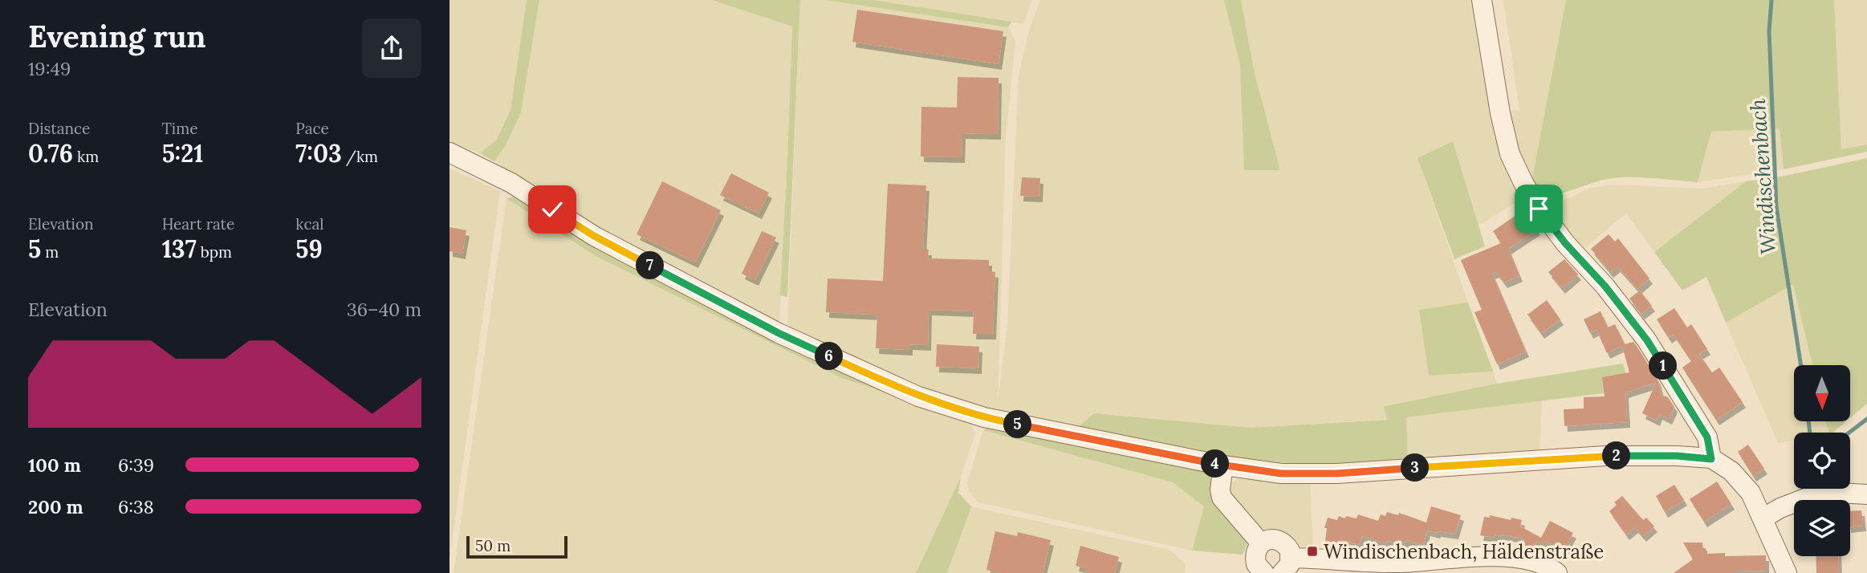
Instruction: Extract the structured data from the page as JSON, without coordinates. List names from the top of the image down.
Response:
{
  "water": ["Windischenbach"],
  "places": {
    "transit": ["Windischenbach, Häldenstraße"]
  },
  "scale_bar": "50 m",
  "north": "bottom",
  "page": {
    "heading": ["Evening run", "19:49"],
    "stats": [
      ["Distance", "0.76 km"],
      ["Time", "5:21"],
      ["Pace", "7:03 /km"],
      ["Elevation", "5 m"],
      ["Heart rate", "137 bpm"],
      ["kcal", "59"]
    ],
    "pins": [
      "7",
      "6",
      "1",
      "5",
      "2",
      "4",
      "3"
    ],
    "chart": ["Elevation", "36–40 m"],
    "list": [
      {
        "name": "100 m",
        "note": "6:39"
      },
      {
        "name": "200 m",
        "note": "6:38"
      }
    ],
    "scale": "50 m"
  }
}
